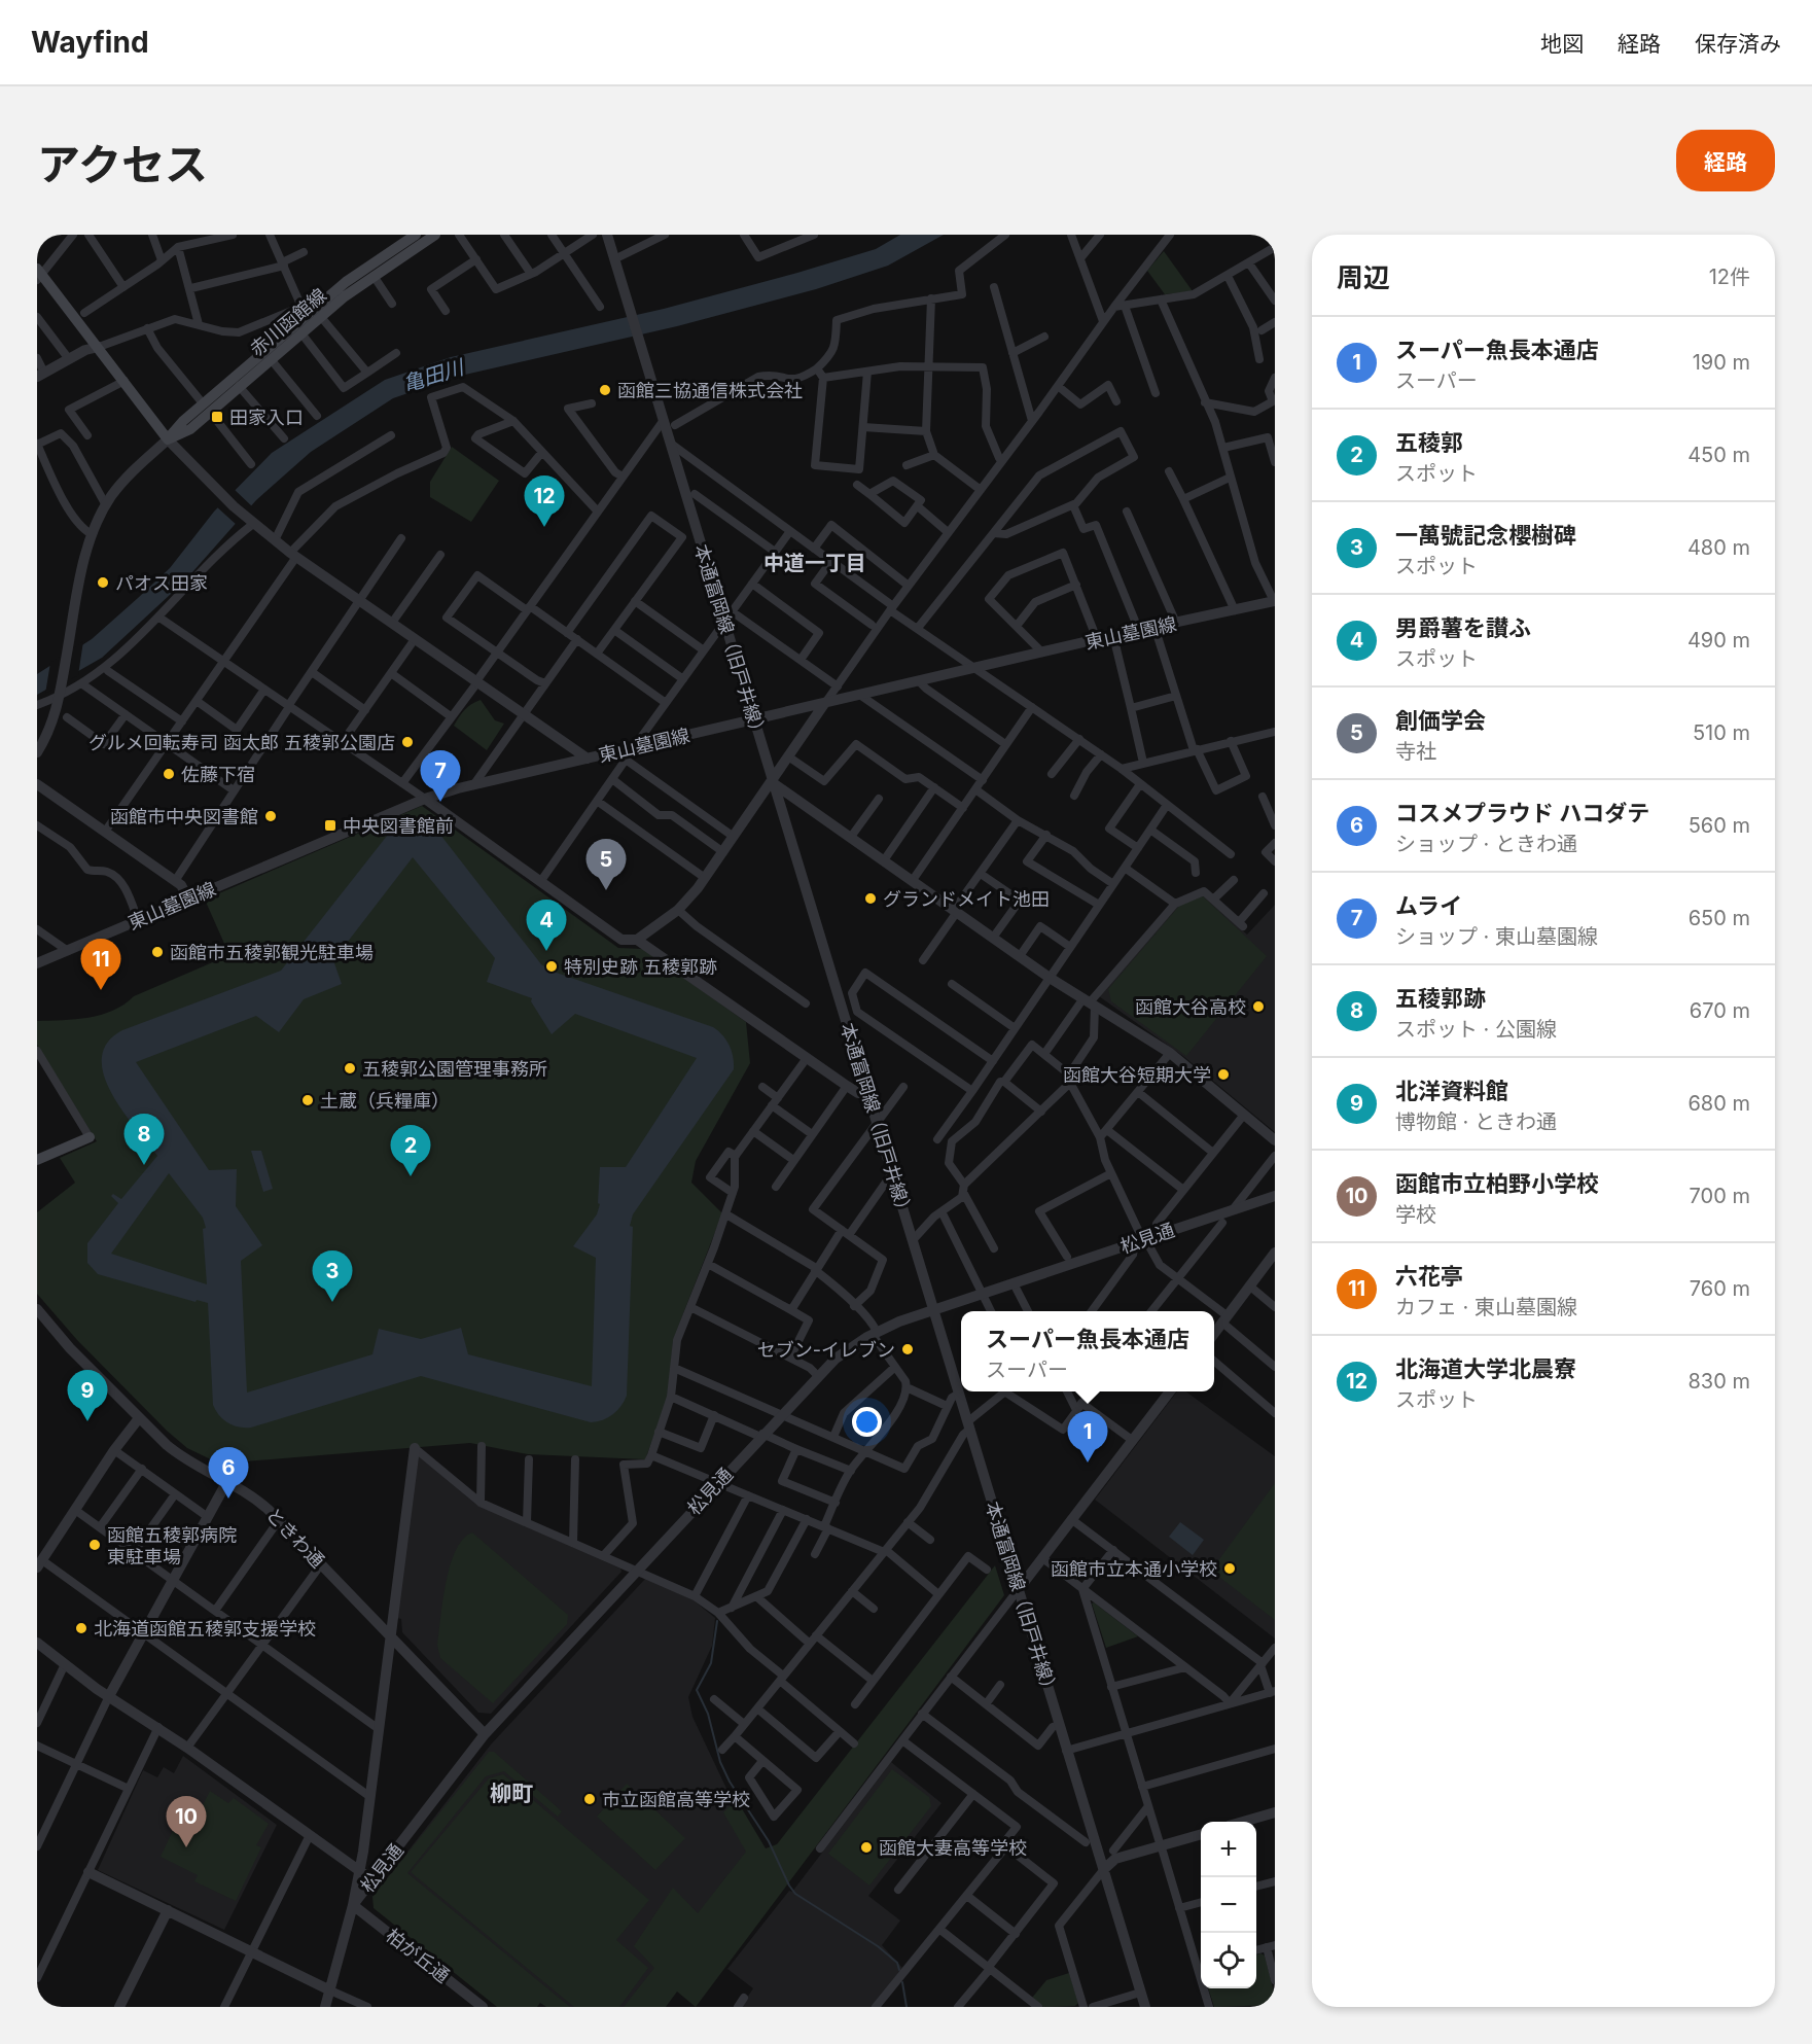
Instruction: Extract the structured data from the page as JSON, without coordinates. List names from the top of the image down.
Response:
{
  "streets": {
    "main road": ["赤川函館線"],
    "street": [
      "東山墓園線",
      "本通富岡線（旧戸井線）",
      "松見通",
      "ときわ通",
      "柏が丘通"
    ]
  },
  "crossings": [
    ["東山墓園線", "本通富岡線（旧戸井線）"],
    ["本通富岡線（旧戸井線）", "松見通"],
    ["松見通", "ときわ通"],
    ["松見通", "柏が丘通"]
  ],
  "districts": ["中道一丁目", "柳町"],
  "water": ["亀田川"],
  "places": {
    "other": [
      "函館三協通信株式会社",
      "パオス田家",
      "グルメ回転寿司 函太郎 五稜郭公園店",
      "佐藤下宿",
      "函館市中央図書館",
      "グランドメイト池田",
      "函館市五稜郭観光駐車場",
      "特別史跡 五稜郭跡",
      "函館大谷高校",
      "五稜郭公園管理事務所",
      "函館大谷短期大学",
      "土蔵（兵糧庫）",
      "セブン-イレブン",
      "函館五稜郭病院 東駐車場",
      "函館市立本通小学校",
      "北海道函館五稜郭支援学校",
      "市立函館高等学校",
      "函館大妻高等学校"
    ],
    "transit": ["田家入口", "中央図書館前"]
  },
  "page": {
    "header": "Wayfind",
    "nav": ["地図", "経路", "保存済み"],
    "title": "アクセス",
    "buttons": "経路",
    "heading": ["周辺", "12件"],
    "list": [
      {
        "mark": "1",
        "name": "スーパー魚長本通店",
        "note": "スーパー",
        "value": "190 m"
      },
      {
        "mark": "2",
        "name": "五稜郭",
        "note": "スポット",
        "value": "450 m"
      },
      {
        "mark": "3",
        "name": "一萬號記念櫻樹碑",
        "note": "スポット",
        "value": "480 m"
      },
      {
        "mark": "4",
        "name": "男爵薯を讃ふ",
        "note": "スポット",
        "value": "490 m"
      },
      {
        "mark": "5",
        "name": "創価学会",
        "note": "寺社",
        "value": "510 m"
      },
      {
        "mark": "6",
        "name": "コスメプラウド ハコダテ",
        "note": "ショップ · ときわ通",
        "value": "560 m"
      },
      {
        "mark": "7",
        "name": "ムライ",
        "note": "ショップ · 東山墓園線",
        "value": "650 m"
      },
      {
        "mark": "8",
        "name": "五稜郭跡",
        "note": "スポット · 公園線",
        "value": "670 m"
      },
      {
        "mark": "9",
        "name": "北洋資料館",
        "note": "博物館 · ときわ通",
        "value": "680 m"
      },
      {
        "mark": "10",
        "name": "函館市立柏野小学校",
        "note": "学校",
        "value": "700 m"
      },
      {
        "mark": "11",
        "name": "六花亭",
        "note": "カフェ · 東山墓園線",
        "value": "760 m"
      },
      {
        "mark": "12",
        "name": "北海道大学北晨寮",
        "note": "スポット",
        "value": "830 m"
      }
    ],
    "pins": [
      "12",
      "7",
      "5",
      "4",
      "11",
      "8",
      "2",
      "3",
      "9",
      "1",
      "6",
      "10"
    ],
    "popup": ["スーパー魚長本通店", "スーパー"],
    "map_buttons": ["+", "−"]
  }
}
